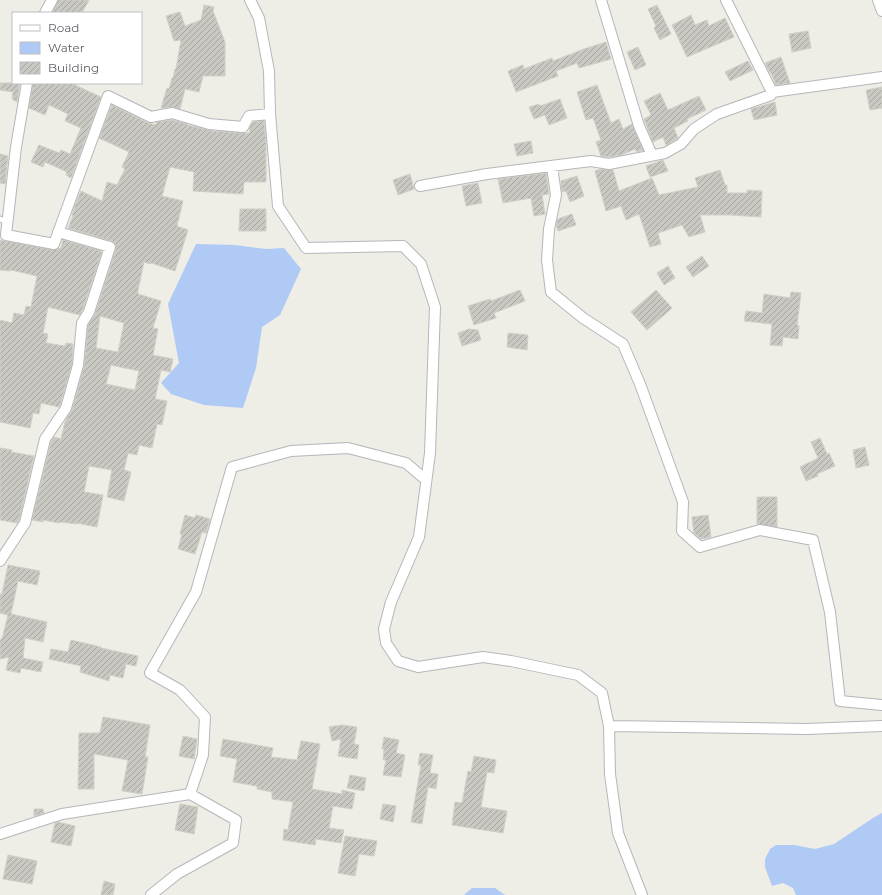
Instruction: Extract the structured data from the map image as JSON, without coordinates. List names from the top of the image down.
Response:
{
  "legend": ["Road", "Water", "Building"]
}
